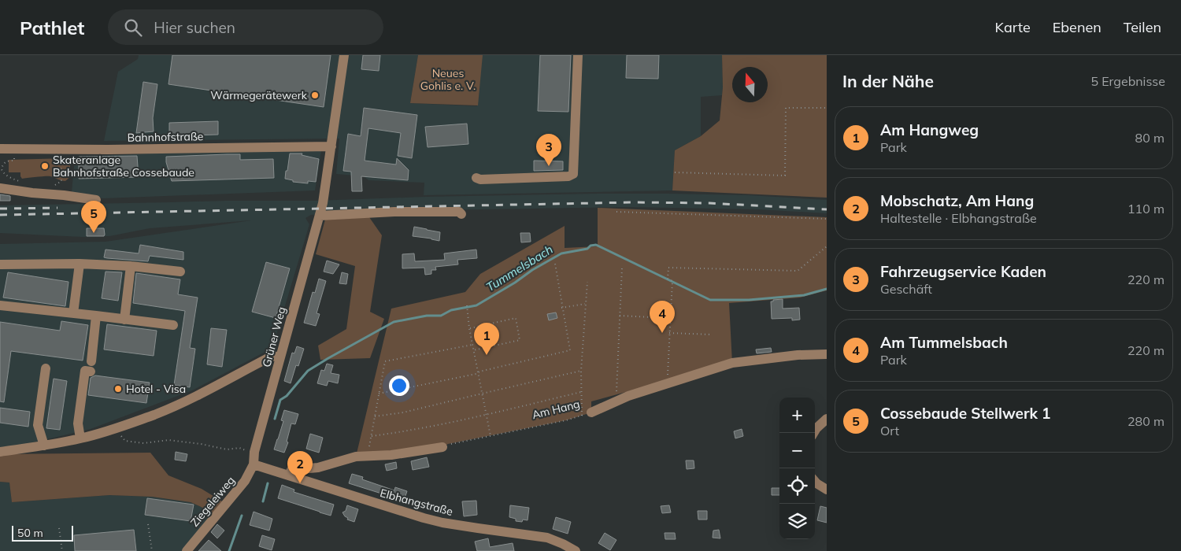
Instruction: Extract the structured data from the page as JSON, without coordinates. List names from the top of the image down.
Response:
{
  "streets": {
    "street": [
      "Bahnhofstraße",
      "Grüner Weg",
      "Am Hang",
      "Ziegeleiweg",
      "Elbhangstraße"
    ]
  },
  "crossings": [
    ["Bahnhofstraße", "Grüner Weg"],
    ["Grüner Weg", "Ziegeleiweg"],
    ["Grüner Weg", "Elbhangstraße"],
    ["Ziegeleiweg", "Elbhangstraße"]
  ],
  "water": ["Tummelsbach"],
  "parks": ["Neues Gohlis e. V."],
  "places": ["Wärmegerätewerk", "Skateranlage Bahnhofstraße Cossebaude", "Hotel - Visa"],
  "scale_bar": "50 m",
  "north": "top",
  "page": {
    "header": "Pathlet",
    "search": "Hier suchen",
    "nav": ["Karte", "Ebenen", "Teilen"],
    "heading": ["In der Nähe", "5 Ergebnisse"],
    "list": [
      {
        "mark": "1",
        "name": "Am Hangweg",
        "note": "Park",
        "value": "80 m"
      },
      {
        "mark": "2",
        "name": "Mobschatz, Am Hang",
        "note": "Haltestelle · Elbhangstraße",
        "value": "110 m"
      },
      {
        "mark": "3",
        "name": "Fahrzeugservice Kaden",
        "note": "Geschäft",
        "value": "220 m"
      },
      {
        "mark": "4",
        "name": "Am Tummelsbach",
        "note": "Park",
        "value": "220 m"
      },
      {
        "mark": "5",
        "name": "Cossebaude Stellwerk 1",
        "note": "Ort",
        "value": "280 m"
      }
    ],
    "pins": [
      "3",
      "5",
      "4",
      "1",
      "2"
    ],
    "map_buttons": ["+", "−"],
    "scale": "50 m"
  }
}
